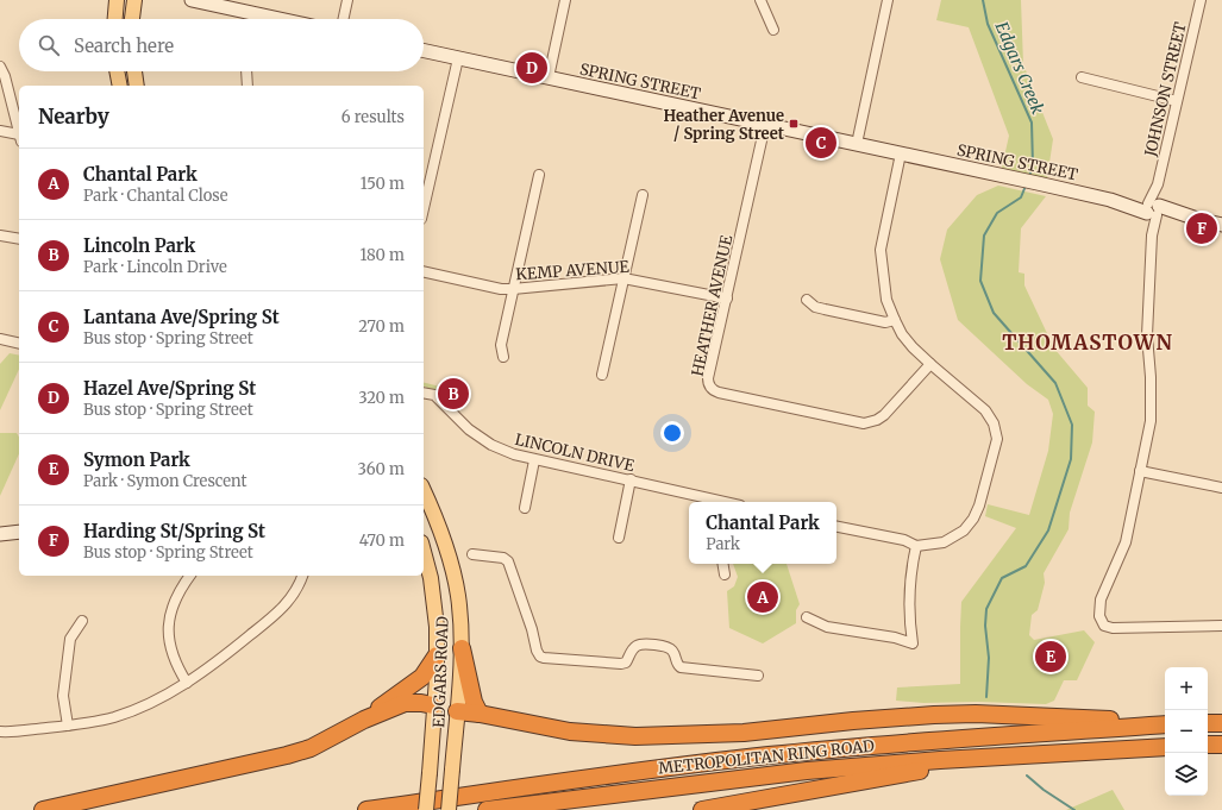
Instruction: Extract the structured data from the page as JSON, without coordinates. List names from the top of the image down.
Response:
{
  "streets": {
    "highway": ["METROPOLITAN RING ROAD"],
    "main road": ["EDGARS ROAD"],
    "street": [
      "SPRING STREET",
      "JOHNSON STREET",
      "KEMP AVENUE",
      "HEATHER AVENUE",
      "LINCOLN DRIVE"
    ]
  },
  "crossings": [
    ["SPRING STREET", "JOHNSON STREET"],
    ["SPRING STREET", "HEATHER AVENUE"],
    ["KEMP AVENUE", "HEATHER AVENUE"]
  ],
  "districts": ["THOMASTOWN"],
  "water": ["Edgars Creek"],
  "places": {
    "transit": ["Heather Avenue / Spring Street"]
  },
  "page": {
    "search": "Search here",
    "pins": [
      "D",
      "C",
      "F",
      "B",
      "A",
      "E"
    ],
    "heading": ["Nearby", "6 results"],
    "list": [
      {
        "mark": "A",
        "name": "Chantal Park",
        "note": "Park · Chantal Close",
        "value": "150 m"
      },
      {
        "mark": "B",
        "name": "Lincoln Park",
        "note": "Park · Lincoln Drive",
        "value": "180 m"
      },
      {
        "mark": "C",
        "name": "Lantana Ave/Spring St",
        "note": "Bus stop · Spring Street",
        "value": "270 m"
      },
      {
        "mark": "D",
        "name": "Hazel Ave/Spring St",
        "note": "Bus stop · Spring Street",
        "value": "320 m"
      },
      {
        "mark": "E",
        "name": "Symon Park",
        "note": "Park · Symon Crescent",
        "value": "360 m"
      },
      {
        "mark": "F",
        "name": "Harding St/Spring St",
        "note": "Bus stop · Spring Street",
        "value": "470 m"
      }
    ],
    "popup": ["Chantal Park", "Park"],
    "map_buttons": ["+", "−"]
  }
}
